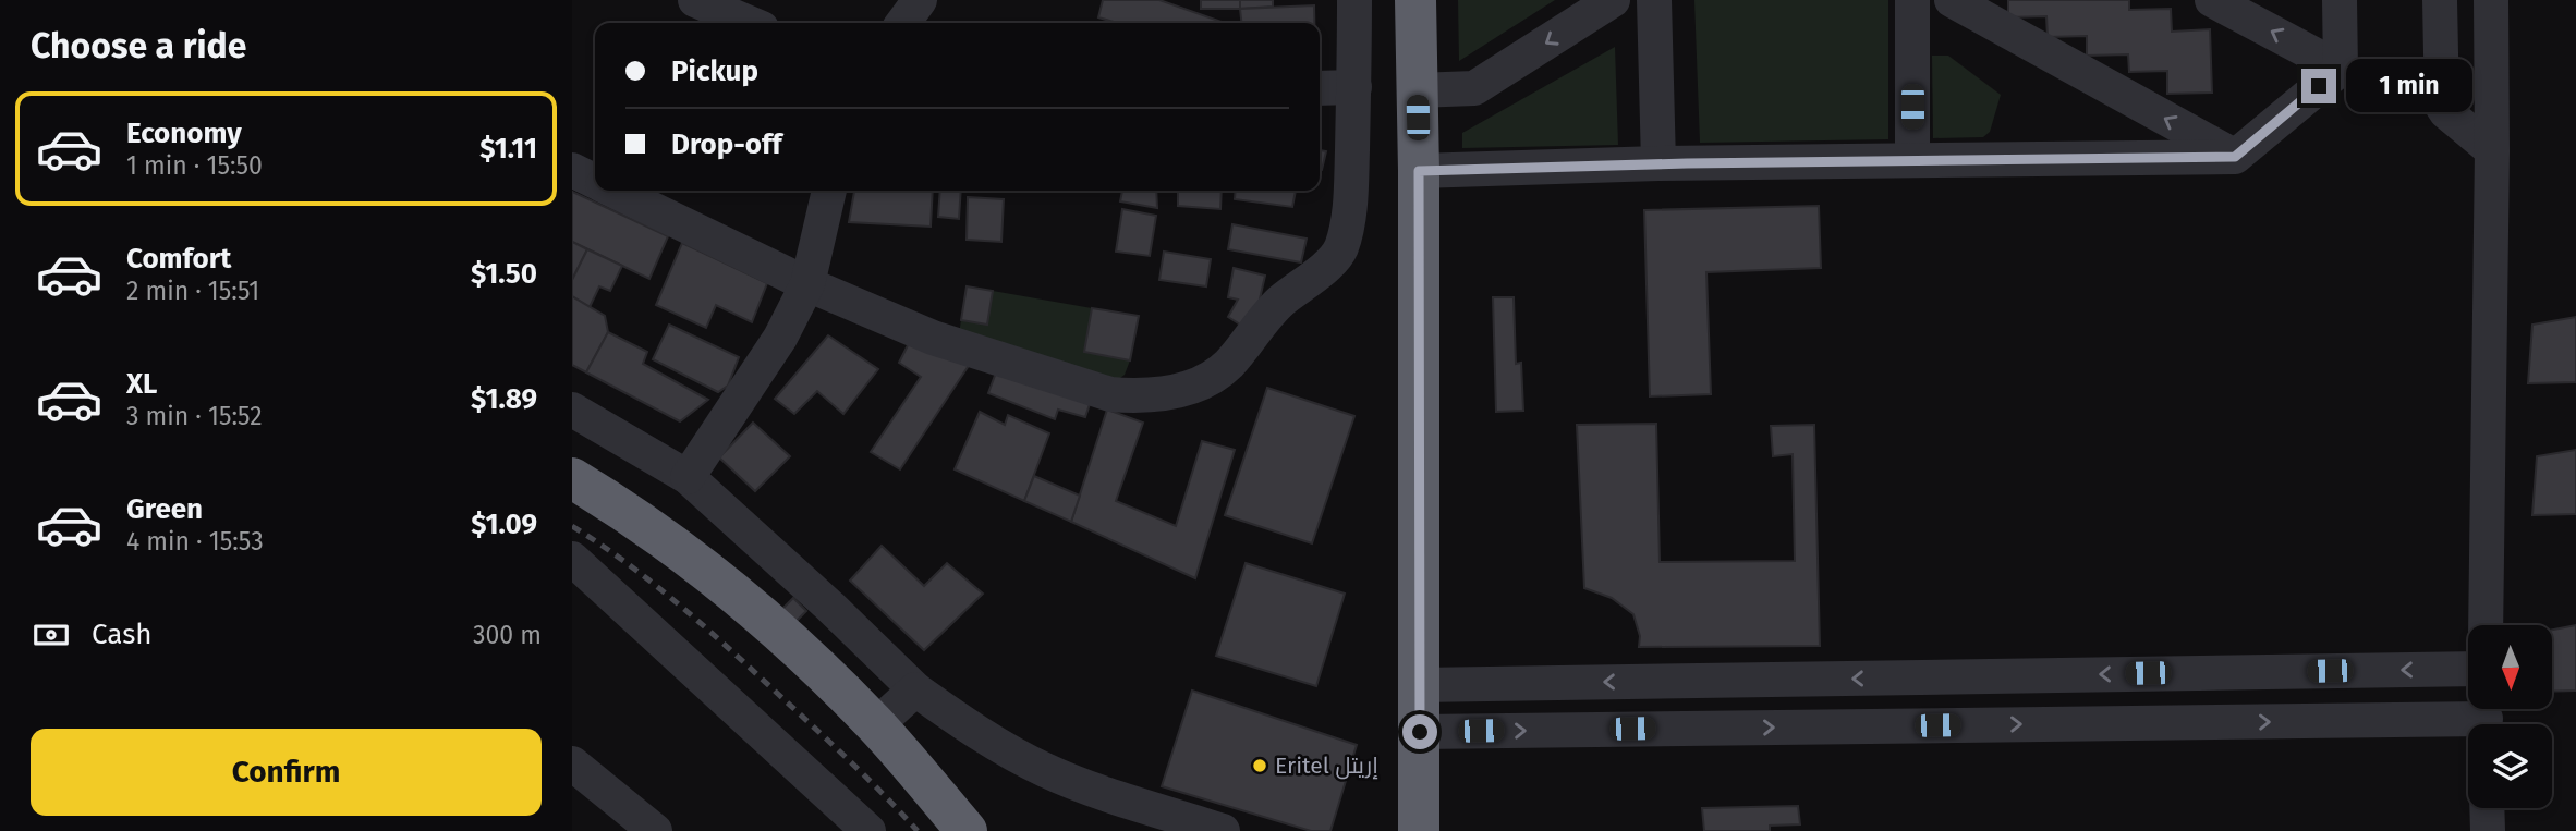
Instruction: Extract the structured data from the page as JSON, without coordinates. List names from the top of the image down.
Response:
{
  "places": ["Eritel إريتل"],
  "north": "bottom",
  "page": {
    "heading": "Choose a ride",
    "banner": ["Pickup", "Drop-off"],
    "bubble": "1 min",
    "list": [
      {
        "name": "Economy",
        "note": "1 min · 15:50",
        "value": "$1.11"
      },
      {
        "name": "Comfort",
        "note": "2 min · 15:51",
        "value": "$1.50"
      },
      {
        "name": "XL",
        "note": "3 min · 15:52",
        "value": "$1.89"
      },
      {
        "name": "Green",
        "note": "4 min · 15:53",
        "value": "$1.09"
      }
    ],
    "pay": ["Cash", "300 m"],
    "buttons": "Confirm"
  }
}
